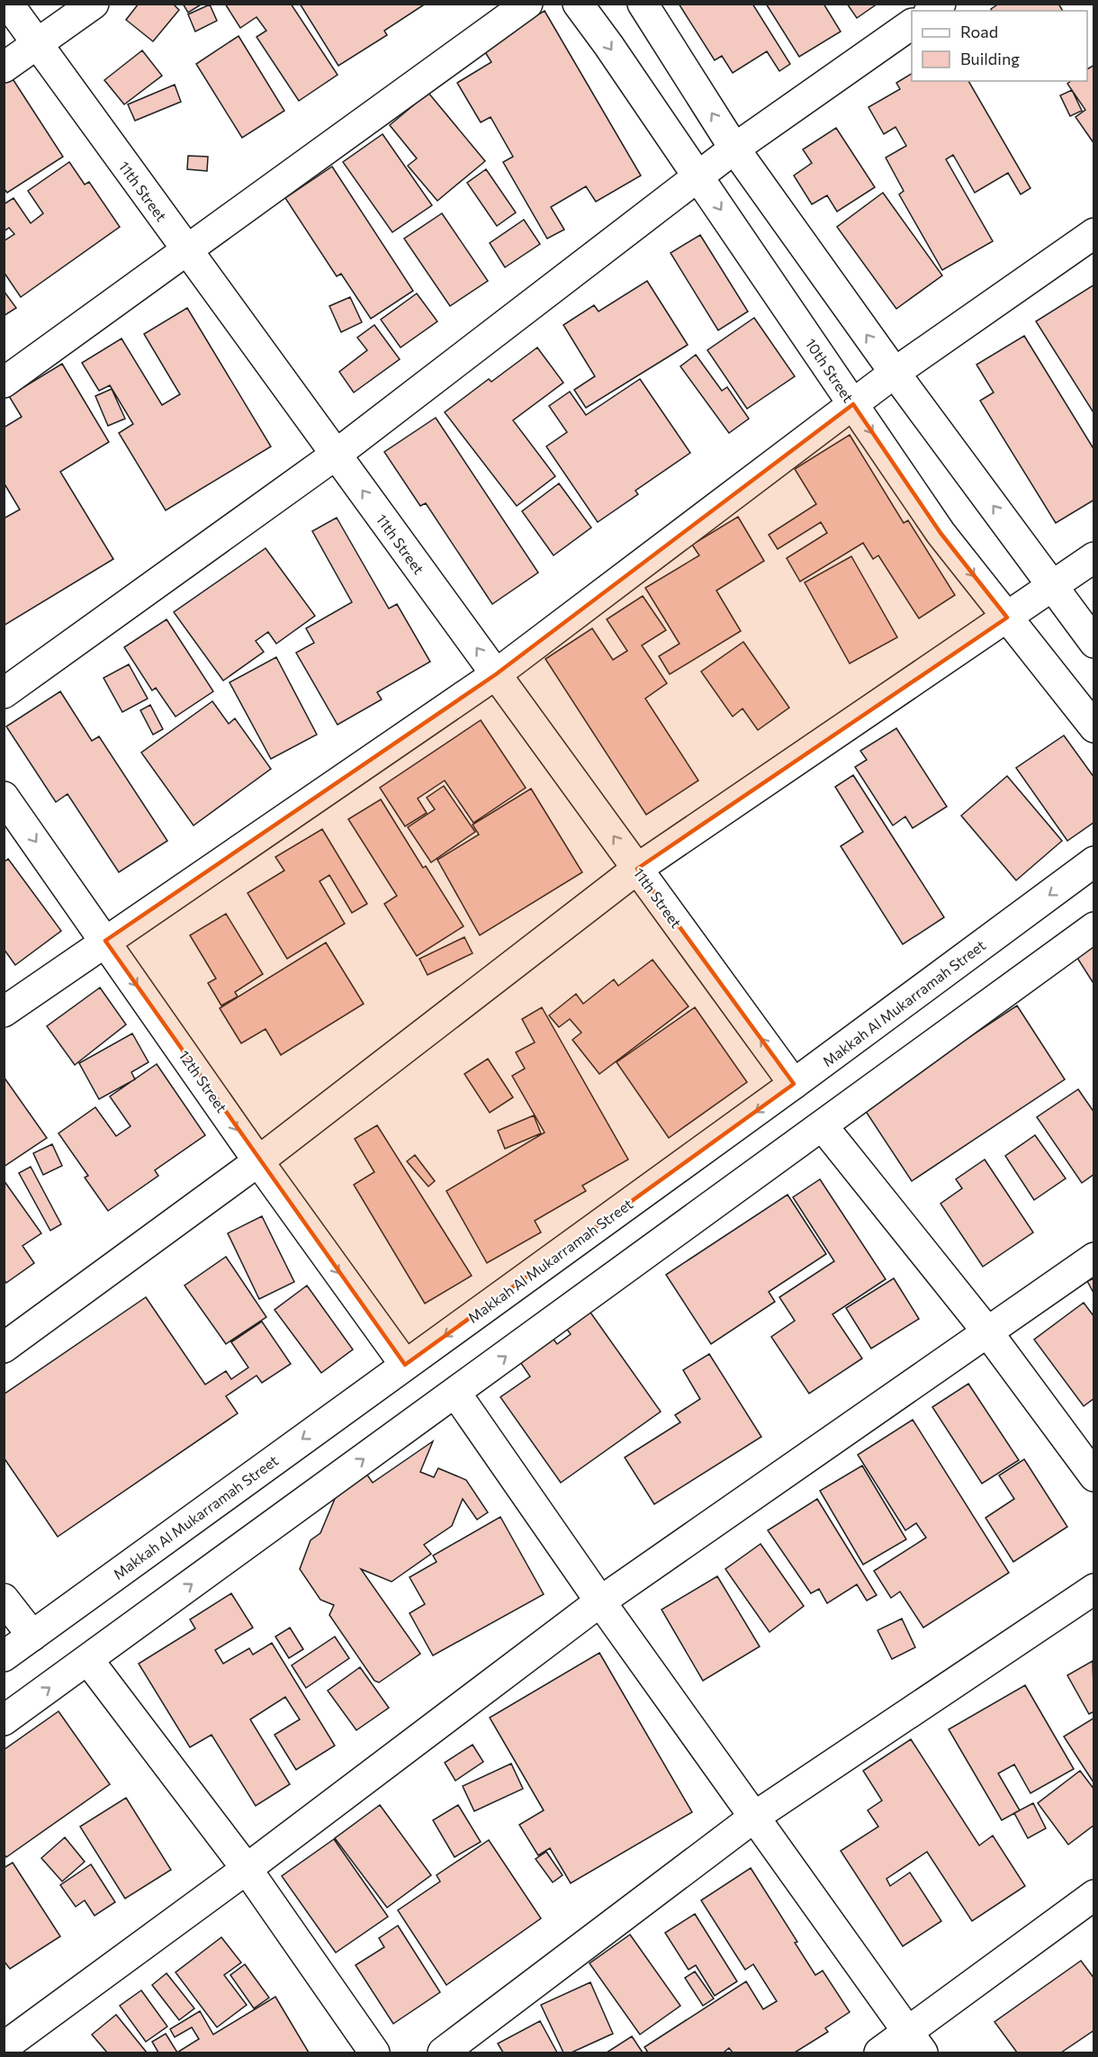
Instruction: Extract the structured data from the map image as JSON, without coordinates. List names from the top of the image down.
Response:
{
  "streets": {
    "street": [
      "11th Street",
      "10th Street",
      "Makkah Al Mukarramah Street",
      "12th Street"
    ]
  },
  "crossings": [
    ["11th Street", "Makkah Al Mukarramah Street"],
    ["Makkah Al Mukarramah Street", "12th Street"]
  ],
  "one_way": ["11th Street", "12th Street"],
  "legend": ["Road", "Building"]
}
